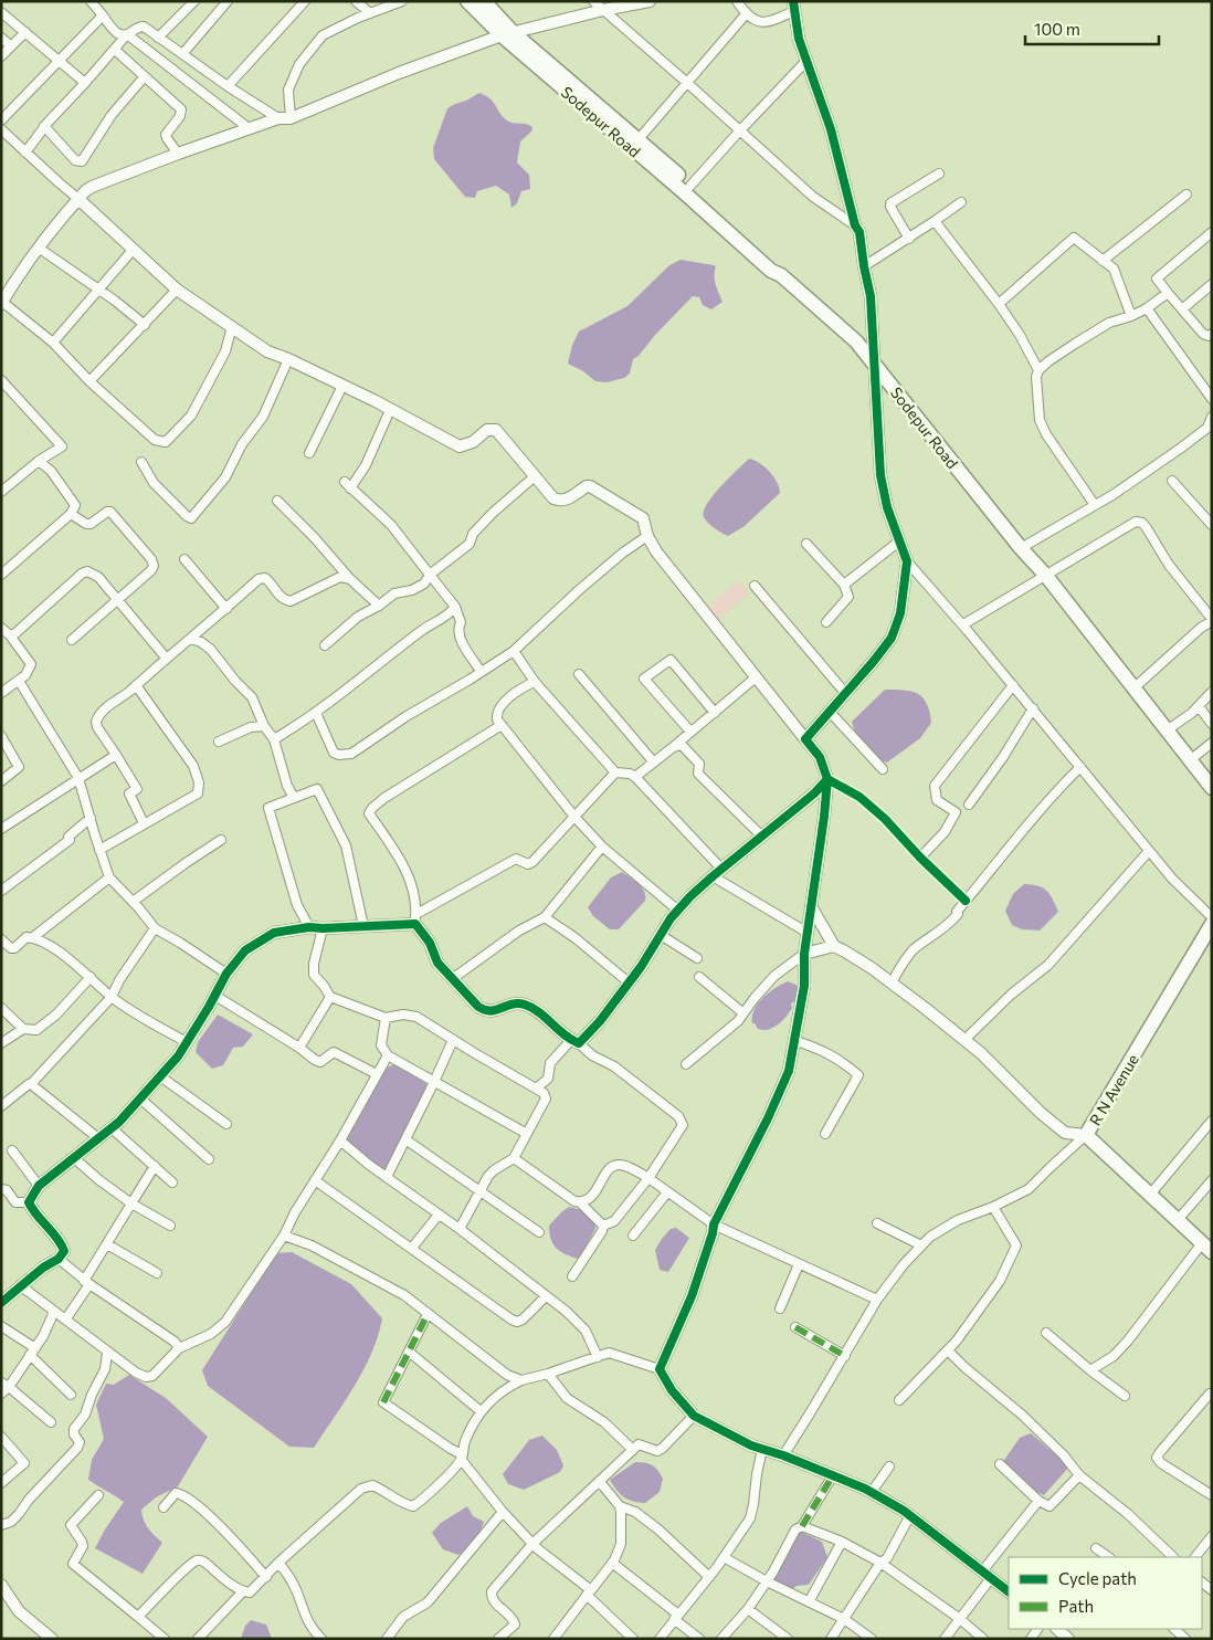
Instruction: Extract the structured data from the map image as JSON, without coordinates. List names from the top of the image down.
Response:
{
  "streets": {
    "main road": ["Sodepur Road", "R N Avenue"]
  },
  "legend": ["Cycle path", "Path"],
  "scale_bar": "100 m"
}
